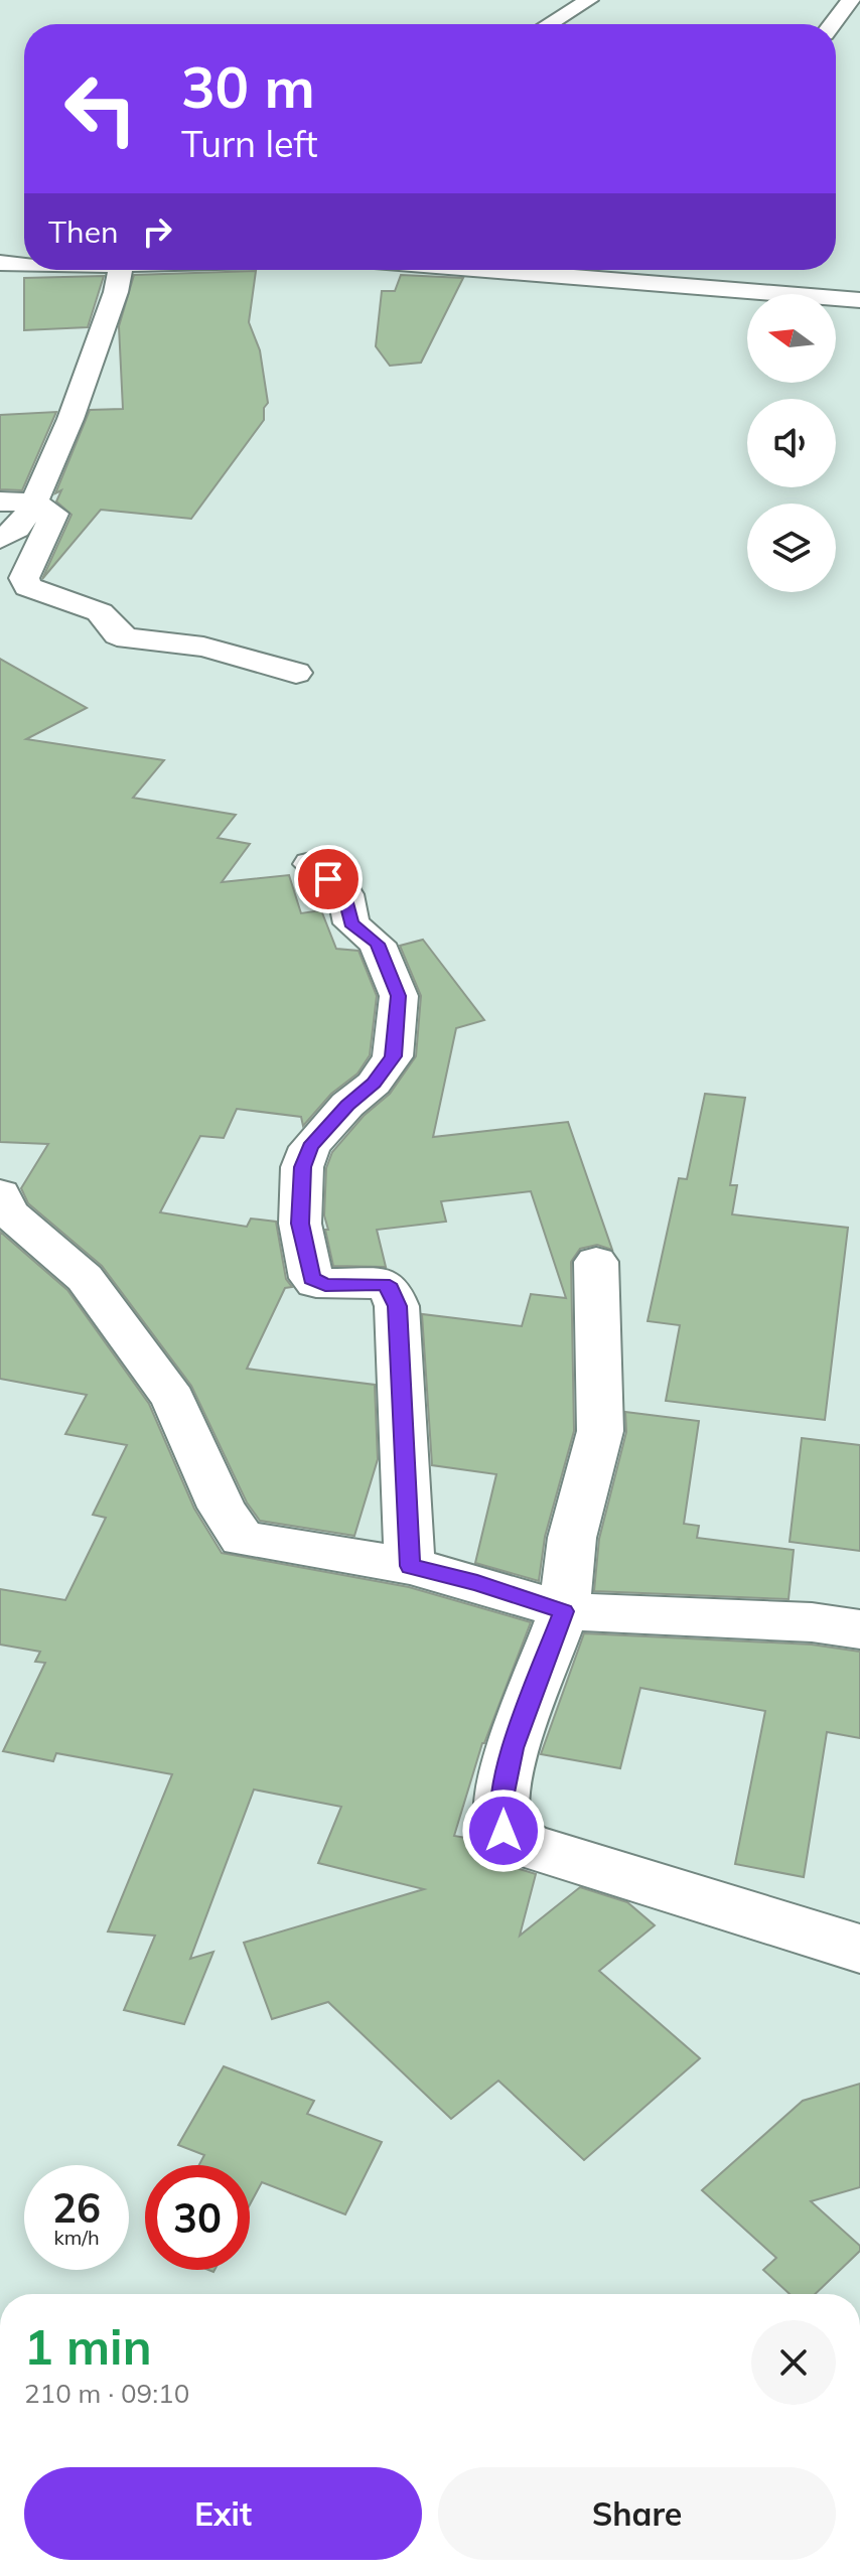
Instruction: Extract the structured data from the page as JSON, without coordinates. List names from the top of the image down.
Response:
{
  "north": "left",
  "page": {
    "turn": ["30 m", "Turn left"],
    "then": "Then",
    "speed": "26 km/h",
    "limit": "30",
    "heading": ["1 min", "210 m · 09:10"],
    "buttons": ["Exit", "Share"]
  }
}
